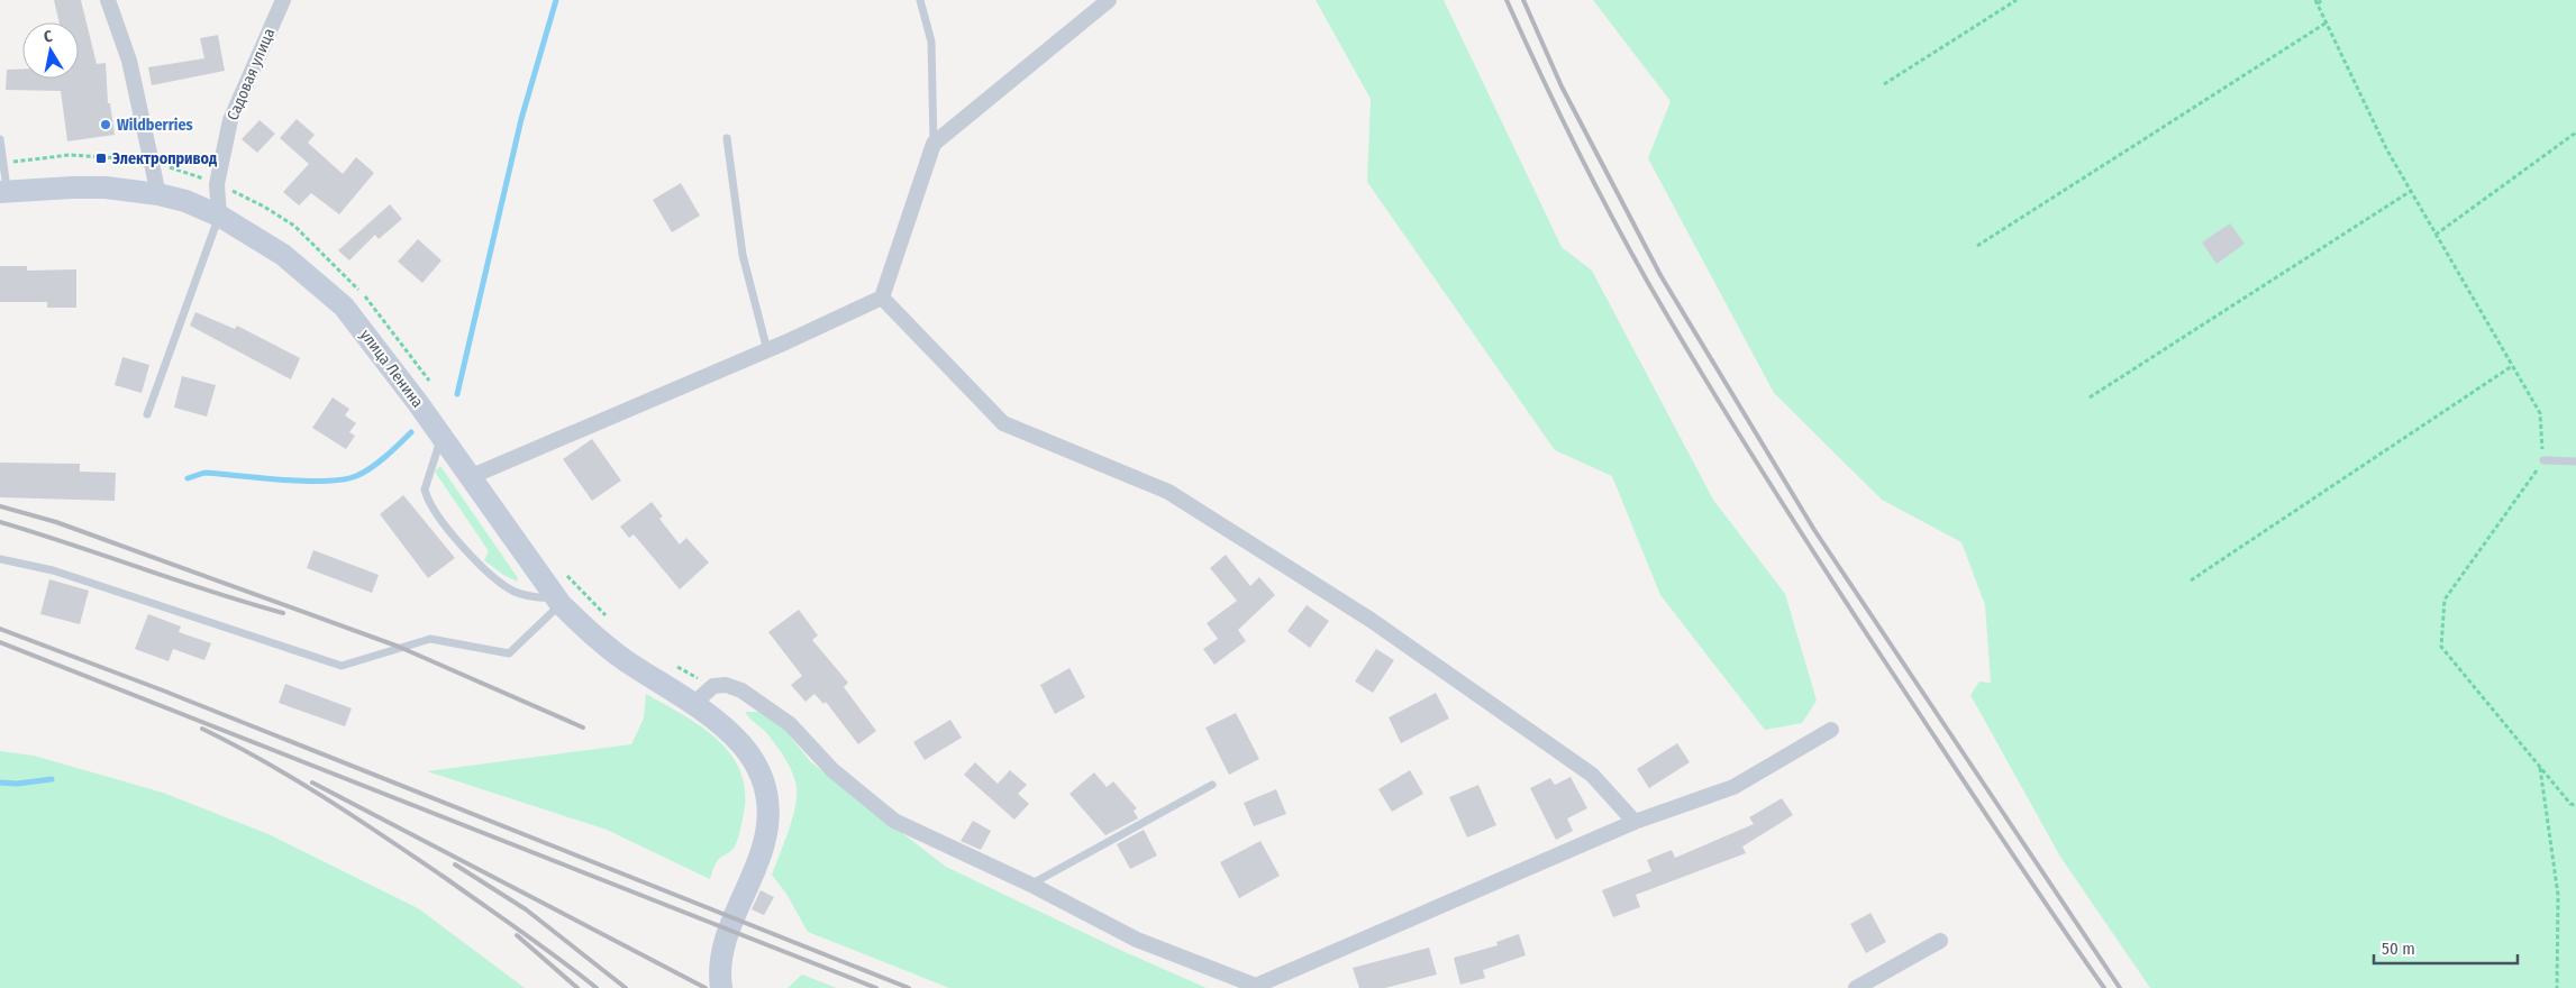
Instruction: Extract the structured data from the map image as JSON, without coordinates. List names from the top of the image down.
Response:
{
  "streets": {
    "main road": ["улица Ленина"],
    "street": ["Садовая улица"]
  },
  "crossings": [
    ["Садовая улица", "улица Ленина"]
  ],
  "places": {
    "other": ["Wildberries"],
    "transit": ["Электропривод"]
  },
  "scale_bar": "50 m",
  "north": "top"
}
